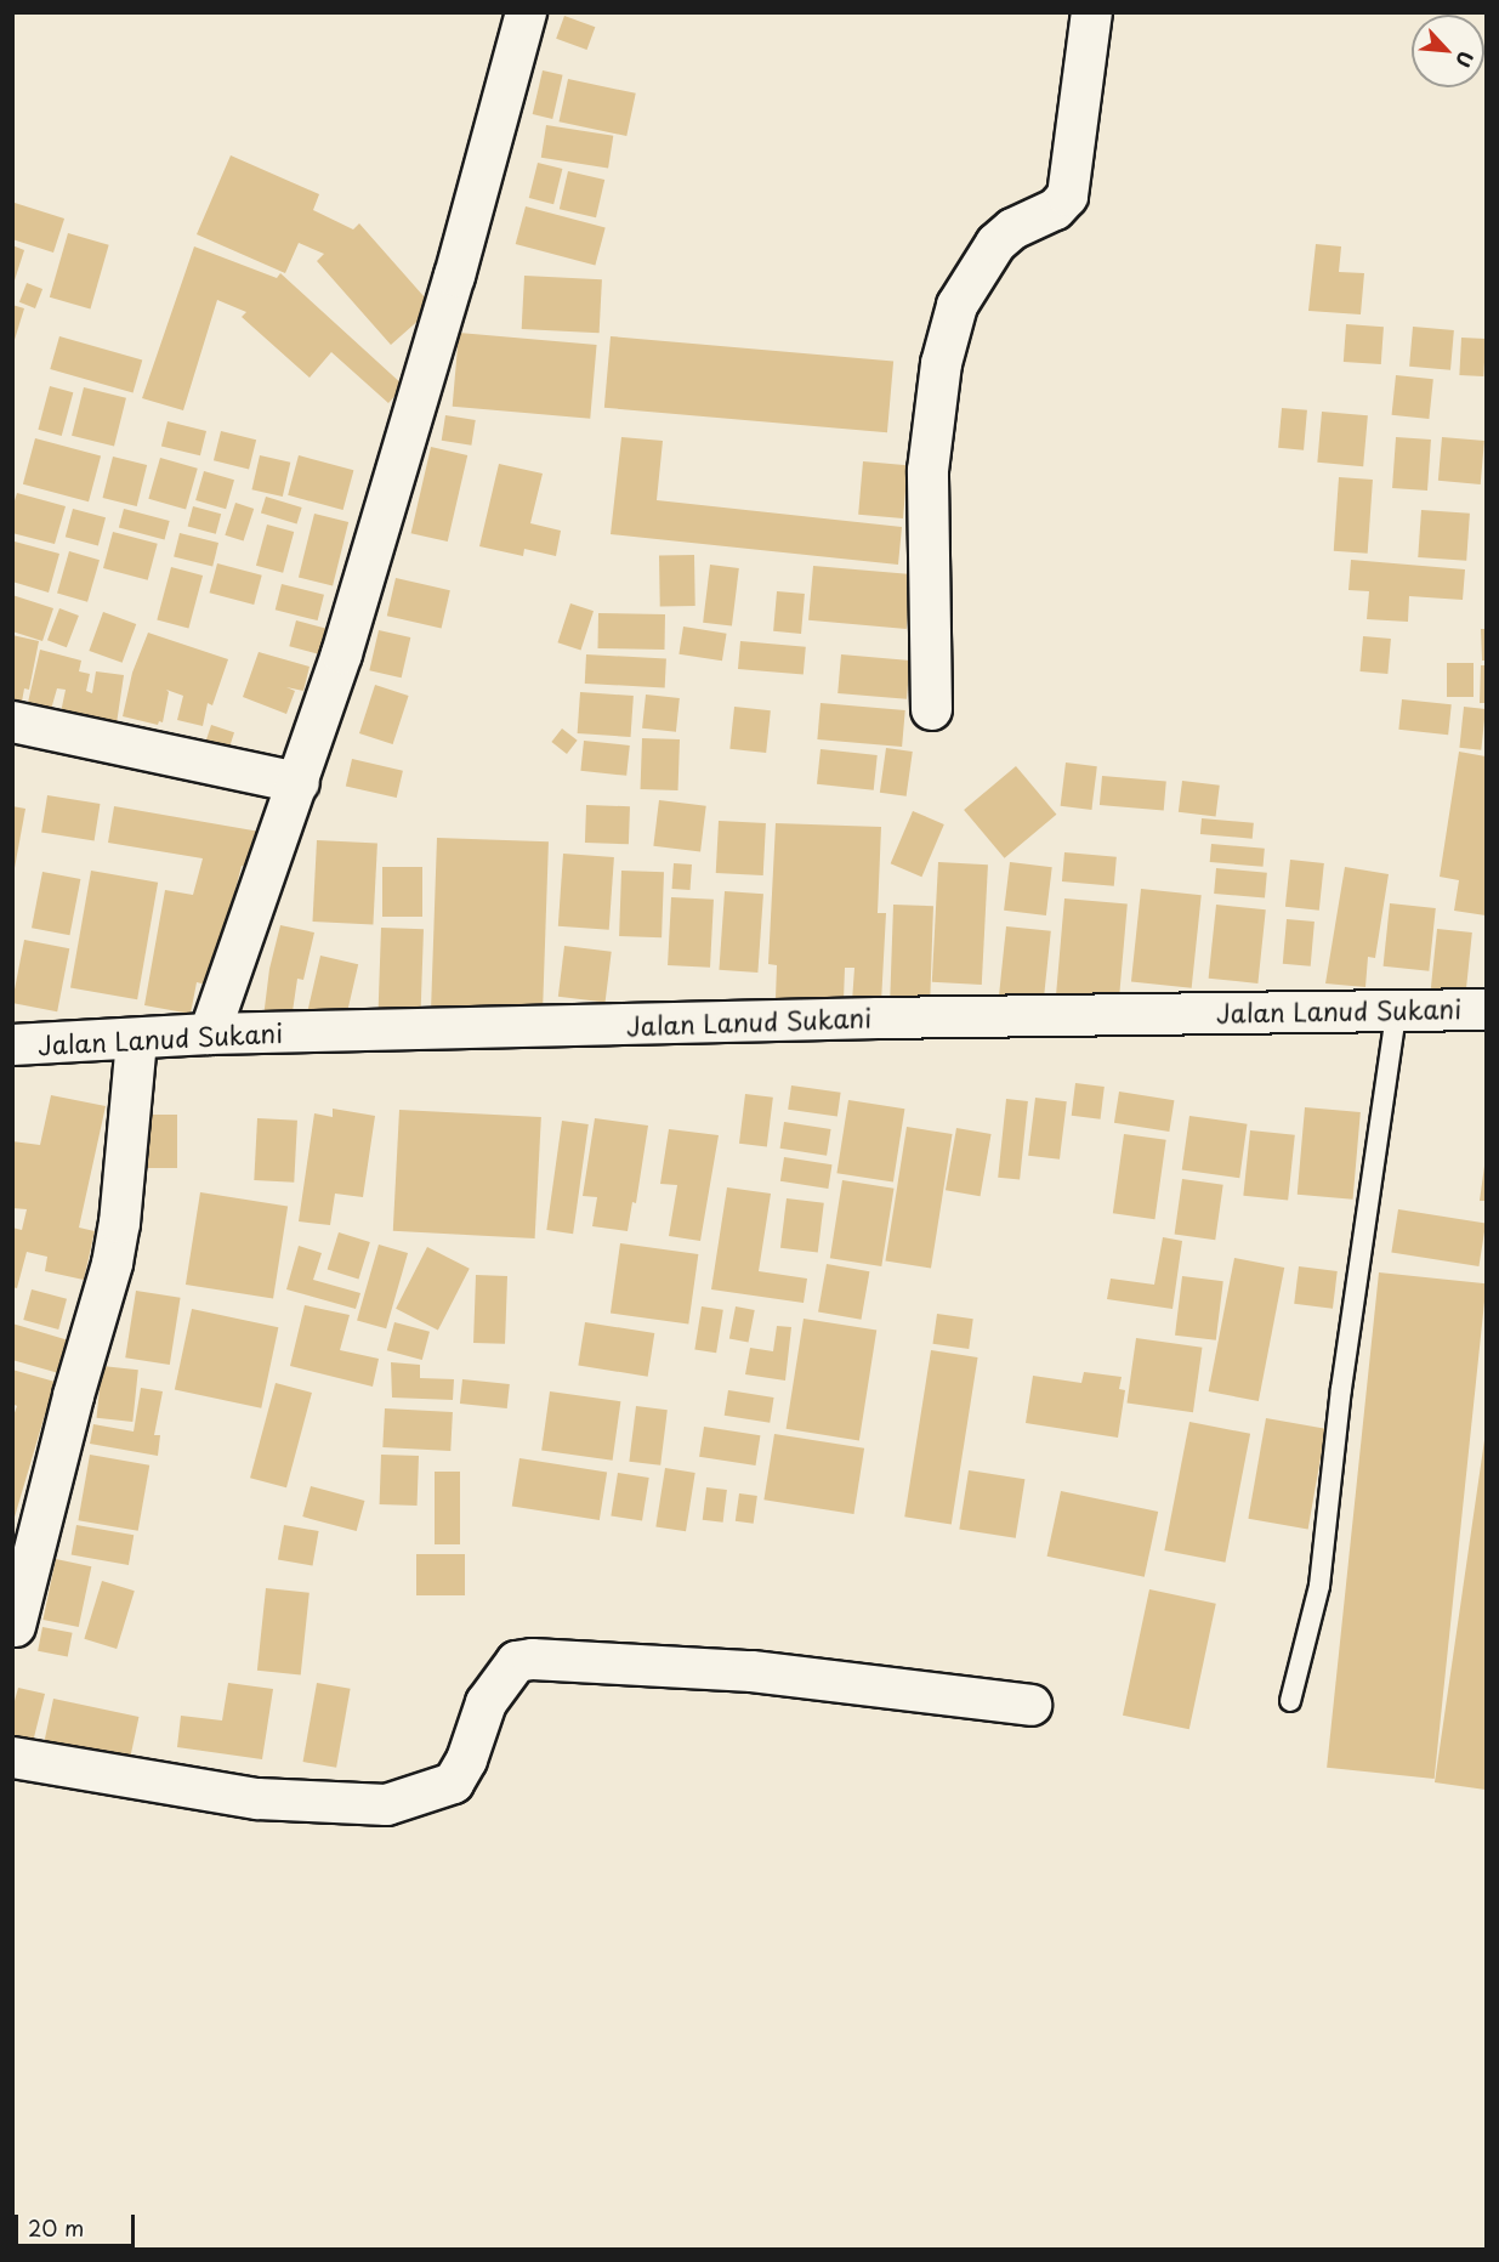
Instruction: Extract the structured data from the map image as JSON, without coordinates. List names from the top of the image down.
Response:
{
  "streets": {
    "street": ["Jalan Lanud Sukani"]
  },
  "scale_bar": "20 m",
  "north": "bottom right"
}
